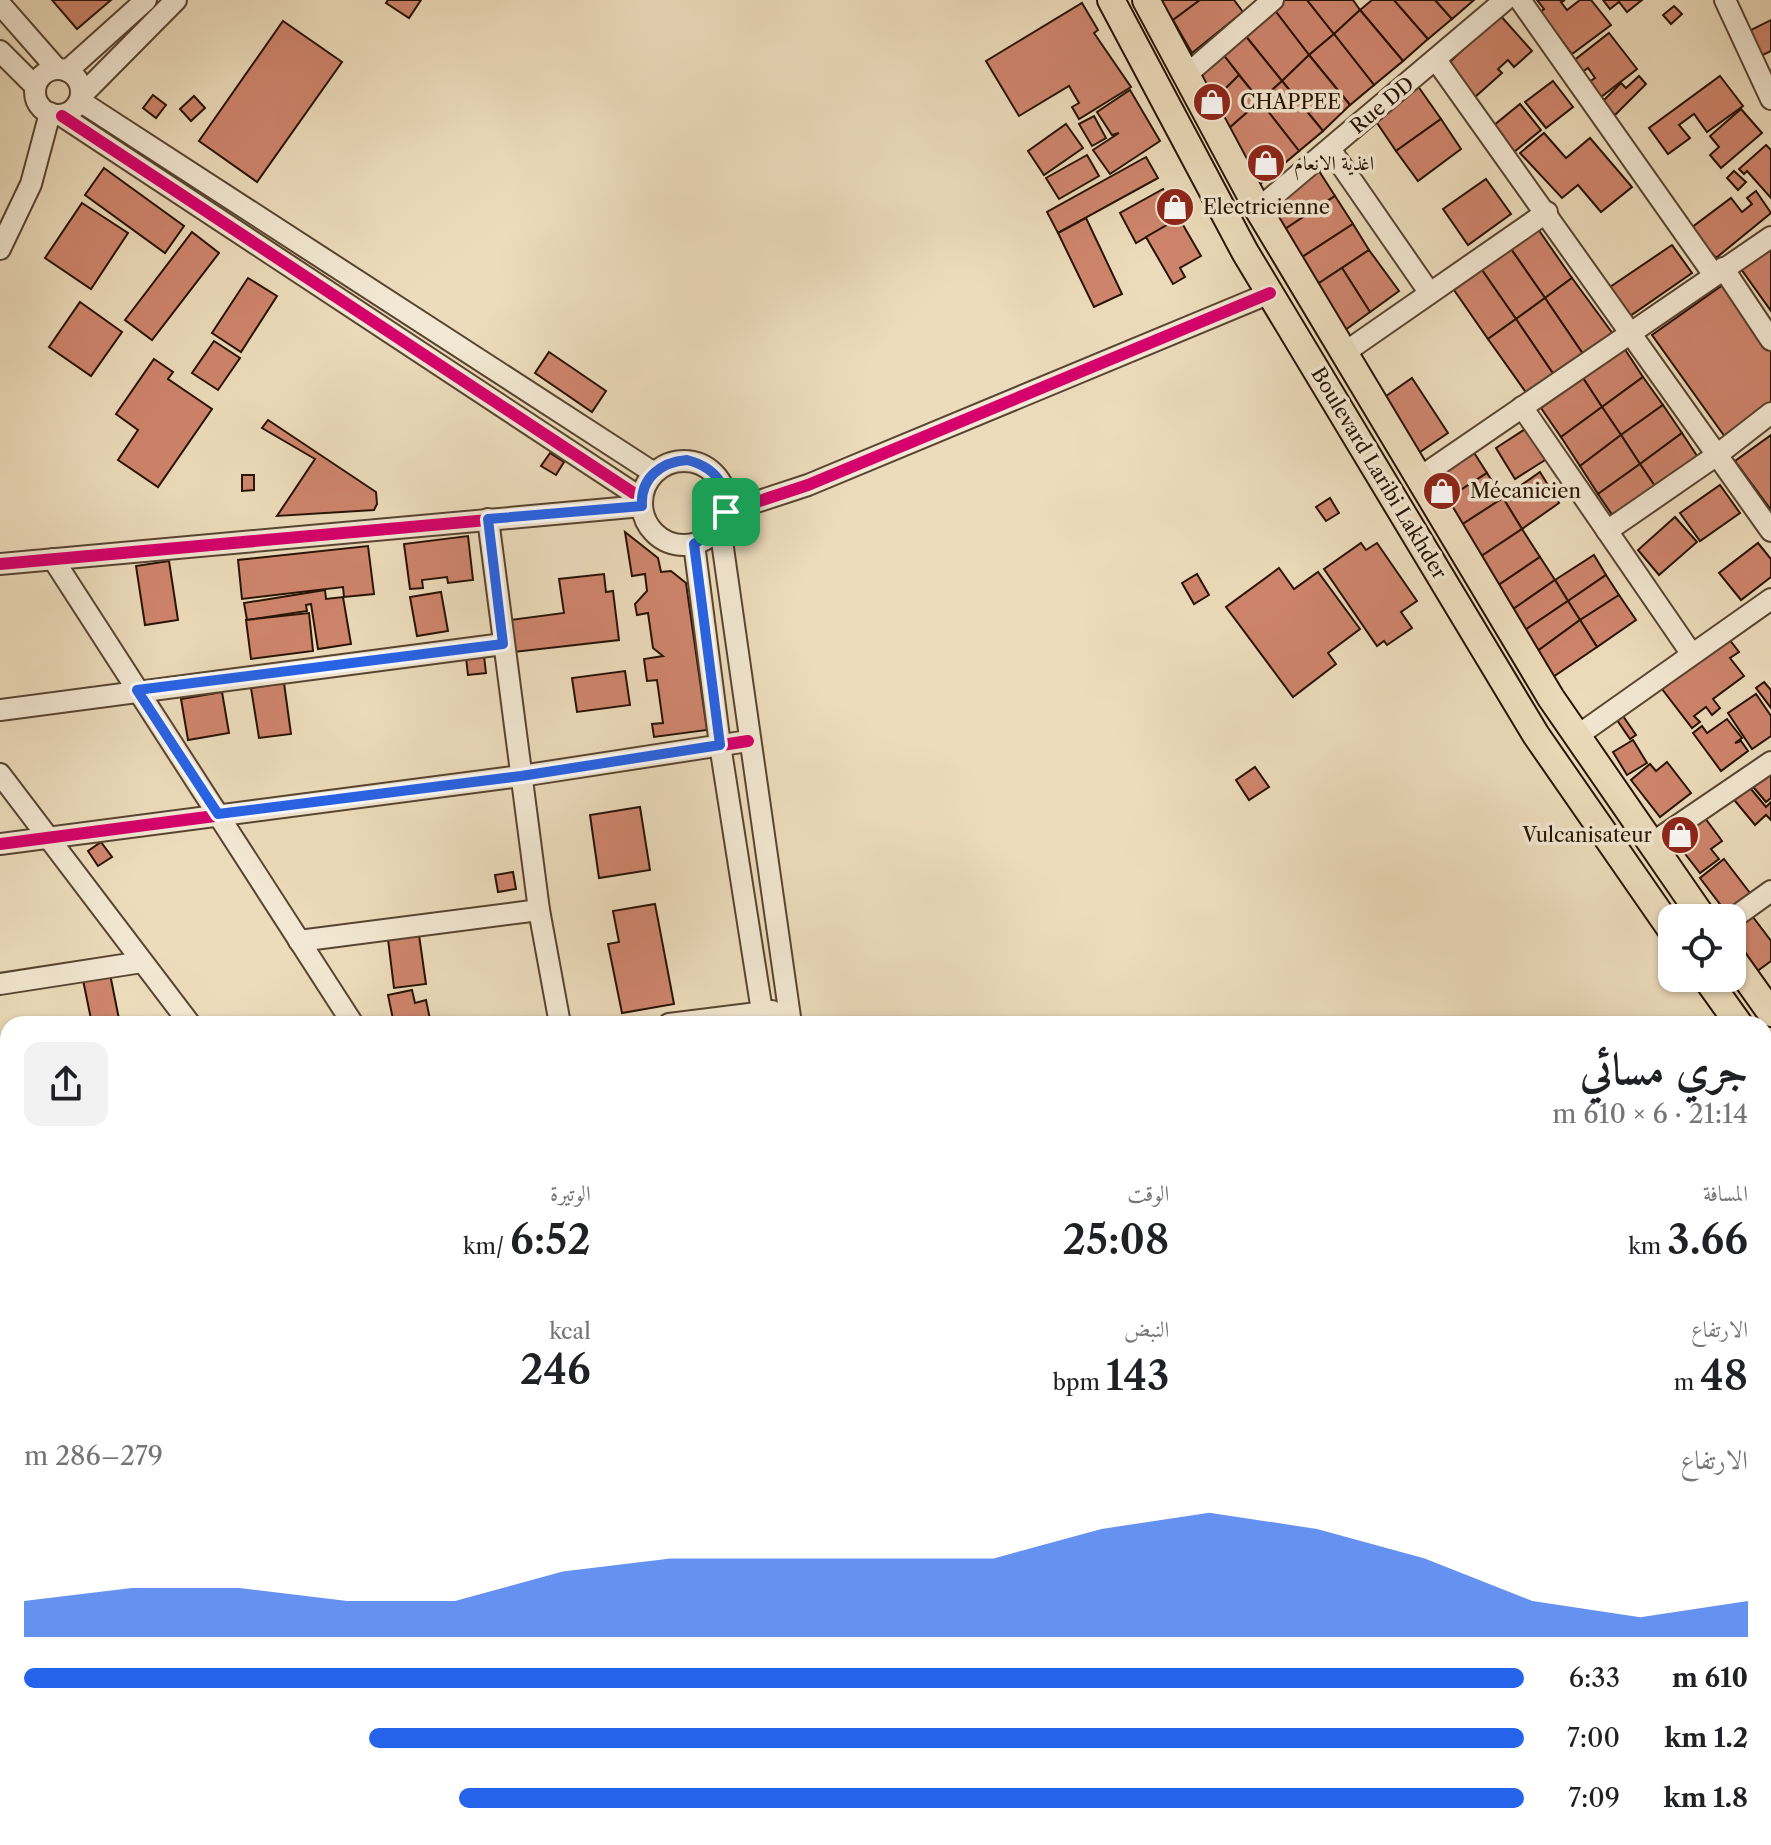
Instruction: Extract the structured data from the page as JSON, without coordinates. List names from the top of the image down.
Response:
{
  "streets": {
    "main road": ["Boulevard Laribi Lakhder"],
    "street": ["Rue DD"]
  },
  "crossings": [
    ["Rue DD", "Boulevard Laribi Lakhder"]
  ],
  "places": {
    "shop": [
      "CHAPPEE",
      "اغذية الانعام",
      "Electricienne",
      "Mécanicien",
      "Vulcanisateur"
    ]
  },
  "page": {
    "heading": ["جري مسائي", "21:14 · 6 × 610 m"],
    "stats": [
      ["المسافة", "3.66 km"],
      ["الوقت", "25:08"],
      ["الوتيرة", "6:52 /km"],
      ["الارتفاع", "48 m"],
      ["النبض", "143 bpm"],
      ["kcal", "246"]
    ],
    "chart": ["الارتفاع", "279–286 m"],
    "list": [
      {
        "name": "610 m",
        "note": "6:33"
      },
      {
        "name": "1.2 km",
        "note": "7:00"
      },
      {
        "name": "1.8 km",
        "note": "7:09"
      }
    ]
  }
}
